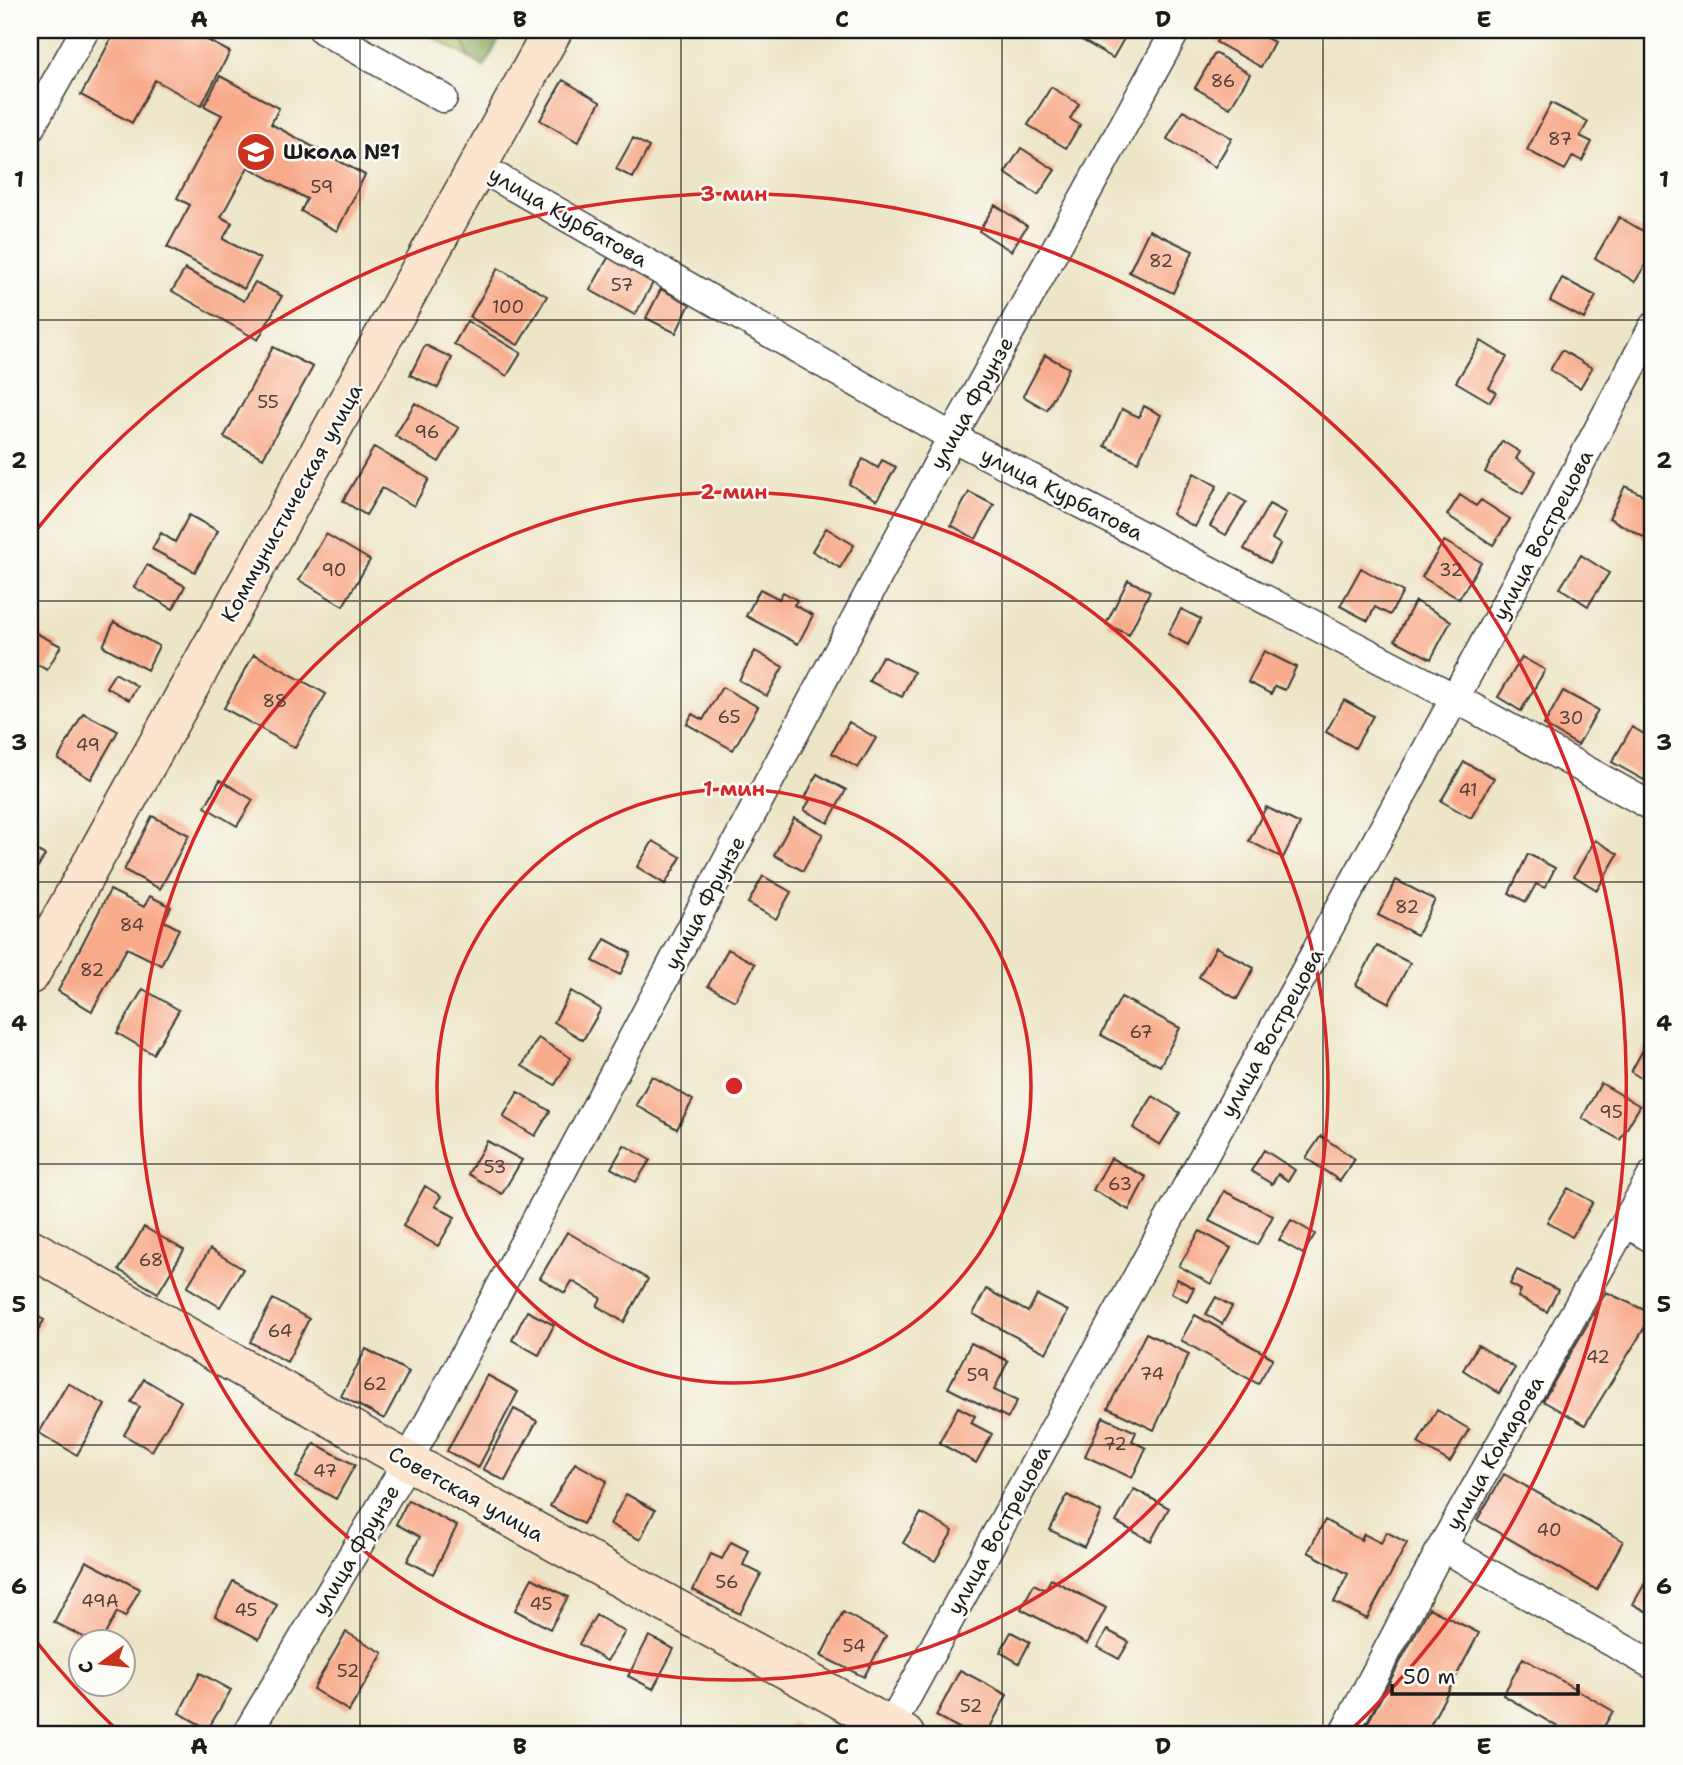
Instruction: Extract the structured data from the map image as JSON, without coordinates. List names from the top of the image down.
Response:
{
  "streets": {
    "street": [
      "улица Курбатова",
      "улица Фрунзе",
      "Коммунистическая улица",
      "улица Вострецова",
      "улица Комарова",
      "Советская улица"
    ]
  },
  "crossings": [
    ["улица Курбатова", "улица Фрунзе"],
    ["улица Курбатова", "Коммунистическая улица"],
    ["улица Курбатова", "улица Вострецова"],
    ["улица Фрунзе", "Советская улица"],
    ["улица Вострецова", "Советская улица"]
  ],
  "places": {
    "school or university": ["Школа №1"]
  },
  "house_numbers": [
    "86",
    "87",
    "59",
    "82",
    "57",
    "100",
    "55",
    "96",
    "90",
    "32",
    "88",
    "65",
    "30",
    "49",
    "41",
    "82",
    "84",
    "82",
    "67",
    "95",
    "53",
    "63",
    "68",
    "64",
    "42",
    "74",
    "59",
    "62",
    "72",
    "47",
    "40",
    "56",
    "49А",
    "45",
    "45",
    "54",
    "52",
    "52"
  ],
  "scale_bar": "50 m",
  "north": "left",
  "grid": {
    "columns": [
      "A",
      "B",
      "C",
      "D",
      "E"
    ],
    "rows": [
      "1",
      "2",
      "3",
      "4",
      "5",
      "6"
    ]
  },
  "rings": ["3 мин", "2 мин", "1 мин"]
}
